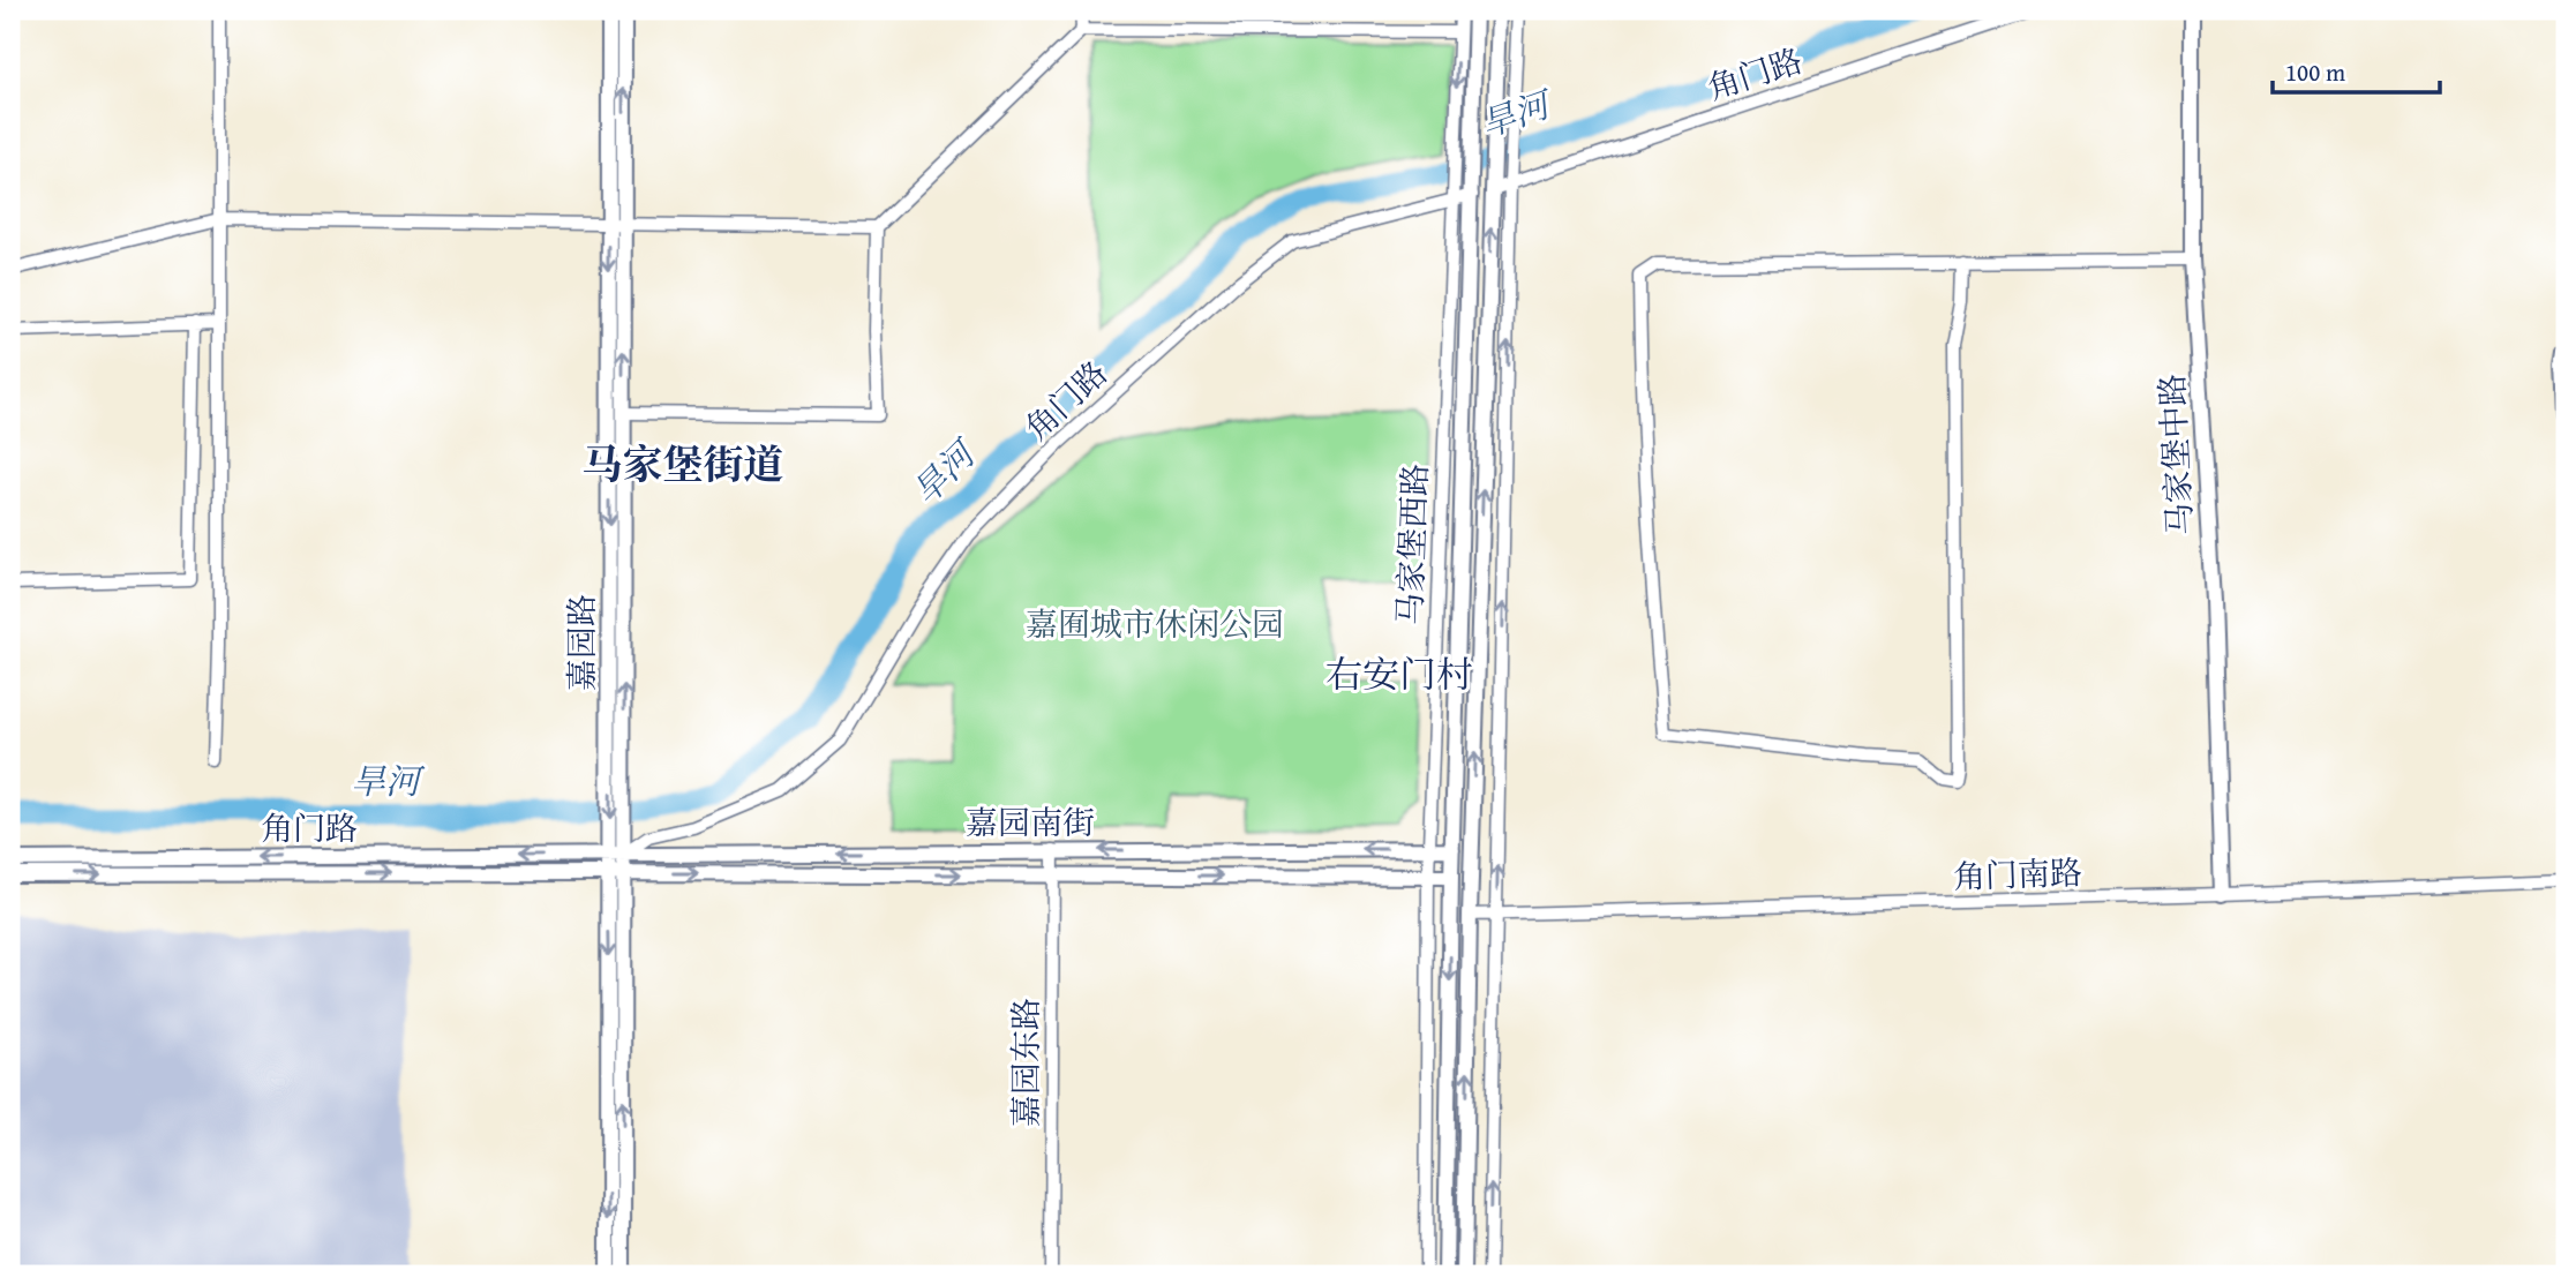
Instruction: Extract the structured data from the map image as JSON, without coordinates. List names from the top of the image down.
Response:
{
  "streets": {
    "main road": [
      "角门路",
      "马家堡中路",
      "马家堡西路",
      "嘉园路",
      "嘉园南街"
    ],
    "street": ["角门南路", "嘉园东路"]
  },
  "crossings": [
    ["角门路", "马家堡西路"],
    ["角门路", "嘉园路"],
    ["角门路", "嘉园南街"],
    ["马家堡中路", "角门南路"],
    ["马家堡西路", "嘉园南街"],
    ["嘉园路", "嘉园南街"],
    ["嘉园南街", "嘉园东路"]
  ],
  "districts": ["马家堡街道", "右安门村"],
  "water": ["旱河"],
  "parks": ["嘉囿城市休闲公园"],
  "scale_bar": "100 m"
}
